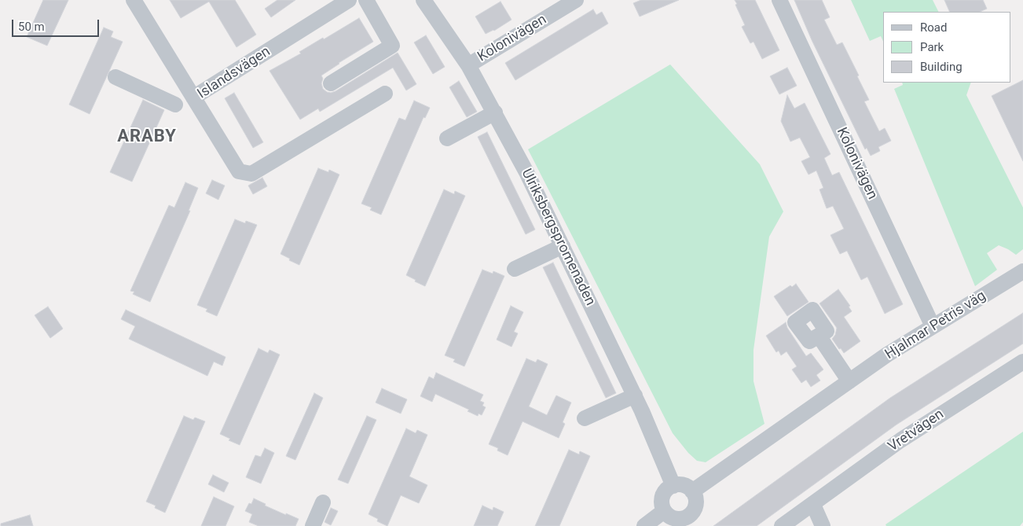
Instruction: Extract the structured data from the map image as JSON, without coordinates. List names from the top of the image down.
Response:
{
  "streets": {
    "street": [
      "Kolonivägen",
      "Islandsvägen",
      "Ulriksbergspromenaden",
      "Hjalmar Petris väg",
      "Vretvägen"
    ]
  },
  "crossings": [
    ["Kolonivägen", "Ulriksbergspromenaden"],
    ["Kolonivägen", "Hjalmar Petris väg"],
    ["Ulriksbergspromenaden", "Hjalmar Petris väg"]
  ],
  "districts": ["ARABY"],
  "legend": ["Road", "Park", "Building"],
  "scale_bar": "50 m"
}
